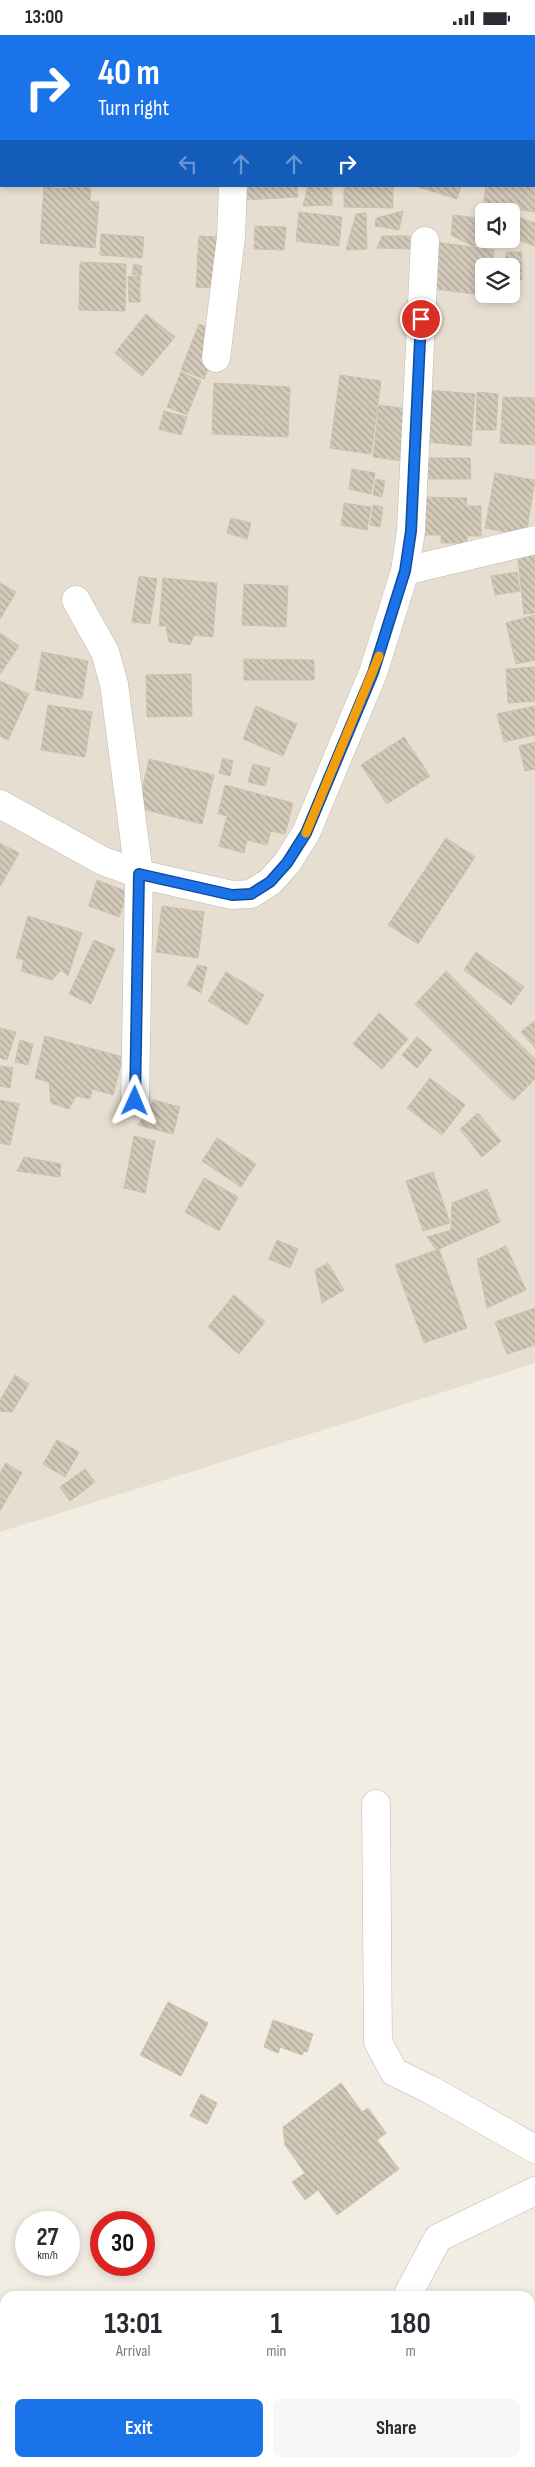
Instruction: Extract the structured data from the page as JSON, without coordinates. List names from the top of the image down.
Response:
{
  "page": {
    "status": "13:00",
    "turn": ["40 m", "Turn right"],
    "speed": "27 km/h",
    "limit": "30",
    "eta": [
      "13:01",
      "Arrival",
      "1",
      "min",
      "180",
      "m"
    ],
    "buttons": ["Exit", "Share"]
  }
}
